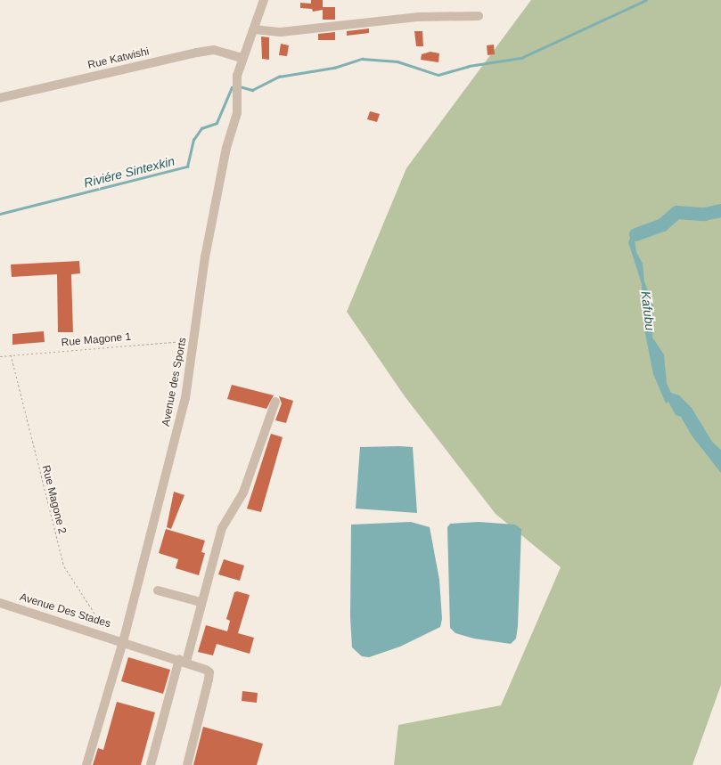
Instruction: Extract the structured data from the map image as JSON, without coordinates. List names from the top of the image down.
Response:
{
  "streets": {
    "street": ["Rue Katwishi", "Avenue des Sports", "Avenue Des Stades"],
    "path": ["Rue Magone 1", "Rue Magone 2"]
  },
  "crossings": [
    ["Rue Katwishi", "Avenue des Sports"],
    ["Rue Magone 1", "Avenue des Sports"],
    ["Rue Magone 1", "Rue Magone 2"],
    ["Avenue des Sports", "Avenue Des Stades"],
    ["Rue Magone 2", "Avenue Des Stades"]
  ],
  "water": ["Riviére Sintexkin", "Kafubu"]
}
